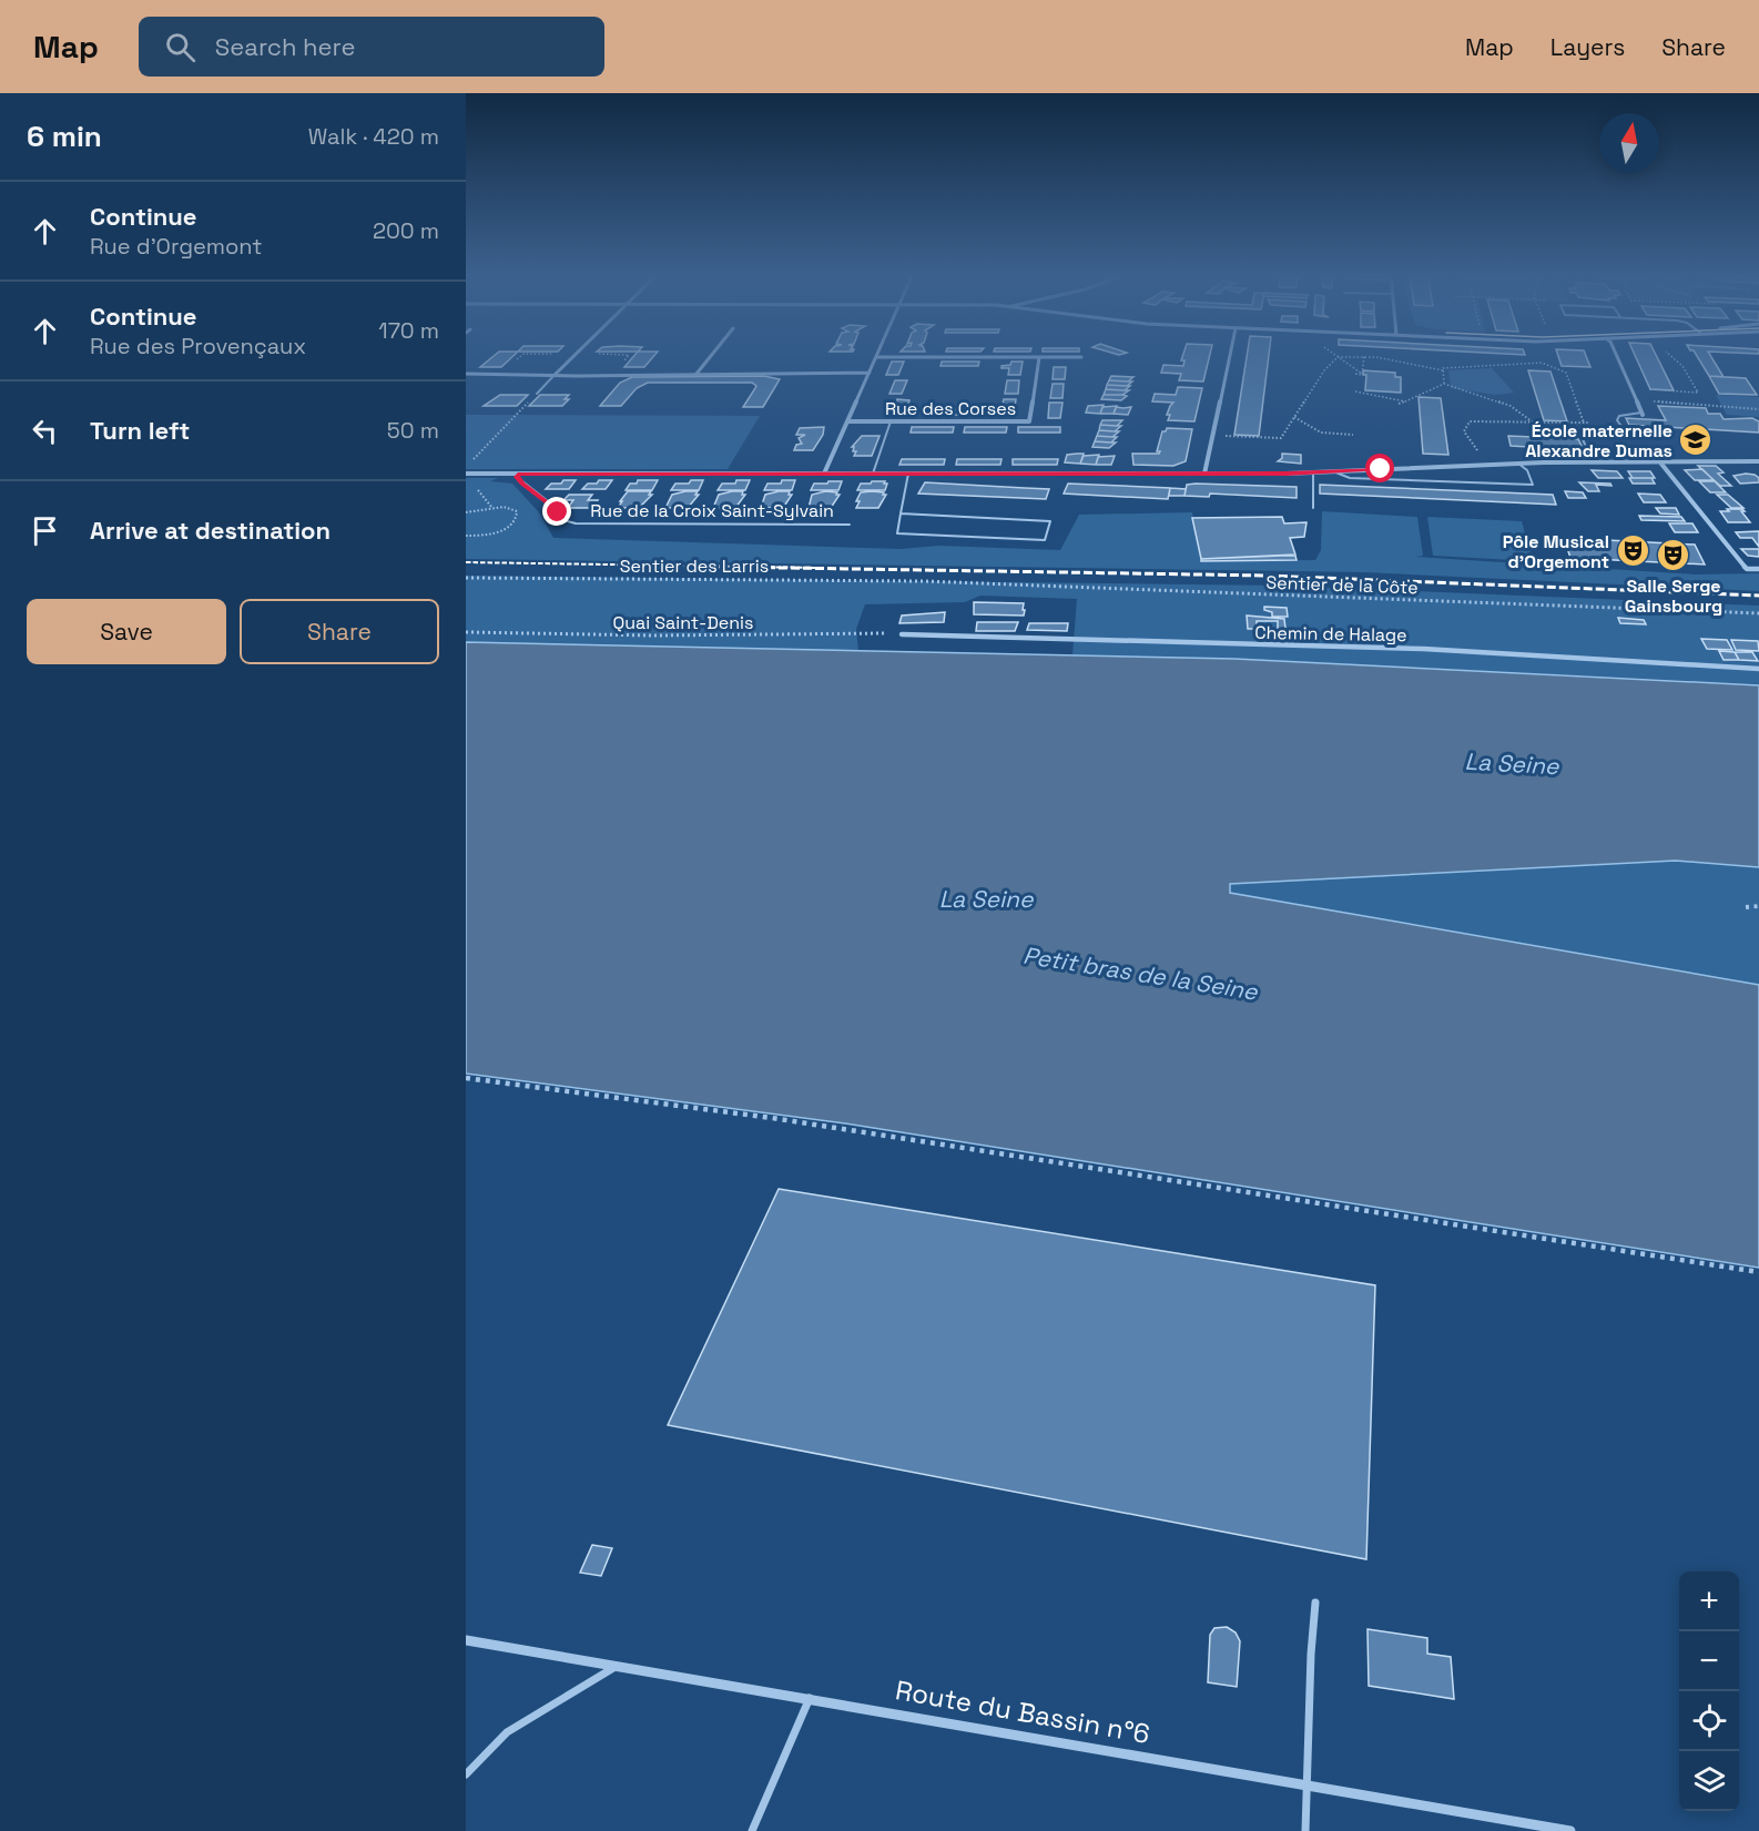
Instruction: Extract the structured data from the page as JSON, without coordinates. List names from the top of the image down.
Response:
{
  "streets": {
    "street": ["Rue des Corses", "Chemin de Halage", "Route du Bassin n°6"],
    "lane": ["Rue de la Croix Saint-Sylvain"],
    "path": ["Sentier des Larris", "Sentier de la Côte", "Quai Saint-Denis"]
  },
  "crossings": [
    ["Sentier des Larris", "Sentier de la Côte"],
    ["Quai Saint-Denis", "Chemin de Halage"]
  ],
  "water": ["La Seine", "Petit bras de la Seine"],
  "places": {
    "school or university": ["École maternelle Alexandre Dumas"],
    "theatre": ["Pôle Musical d'Orgemont", "Salle Serge Gainsbourg"]
  },
  "north": "top",
  "page": {
    "header": "Map",
    "search": "Search here",
    "nav": ["Map", "Layers", "Share"],
    "heading": ["6 min", "Walk · 420 m"],
    "list": [
      ["Continue", "Rue d'Orgemont", "200 m"],
      ["Continue", "Rue des Provençaux", "170 m"],
      ["Turn left", "50 m"],
      "Arrive at destination"
    ],
    "buttons": ["Save", "Share"],
    "map_buttons": ["+", "−"]
  }
}
